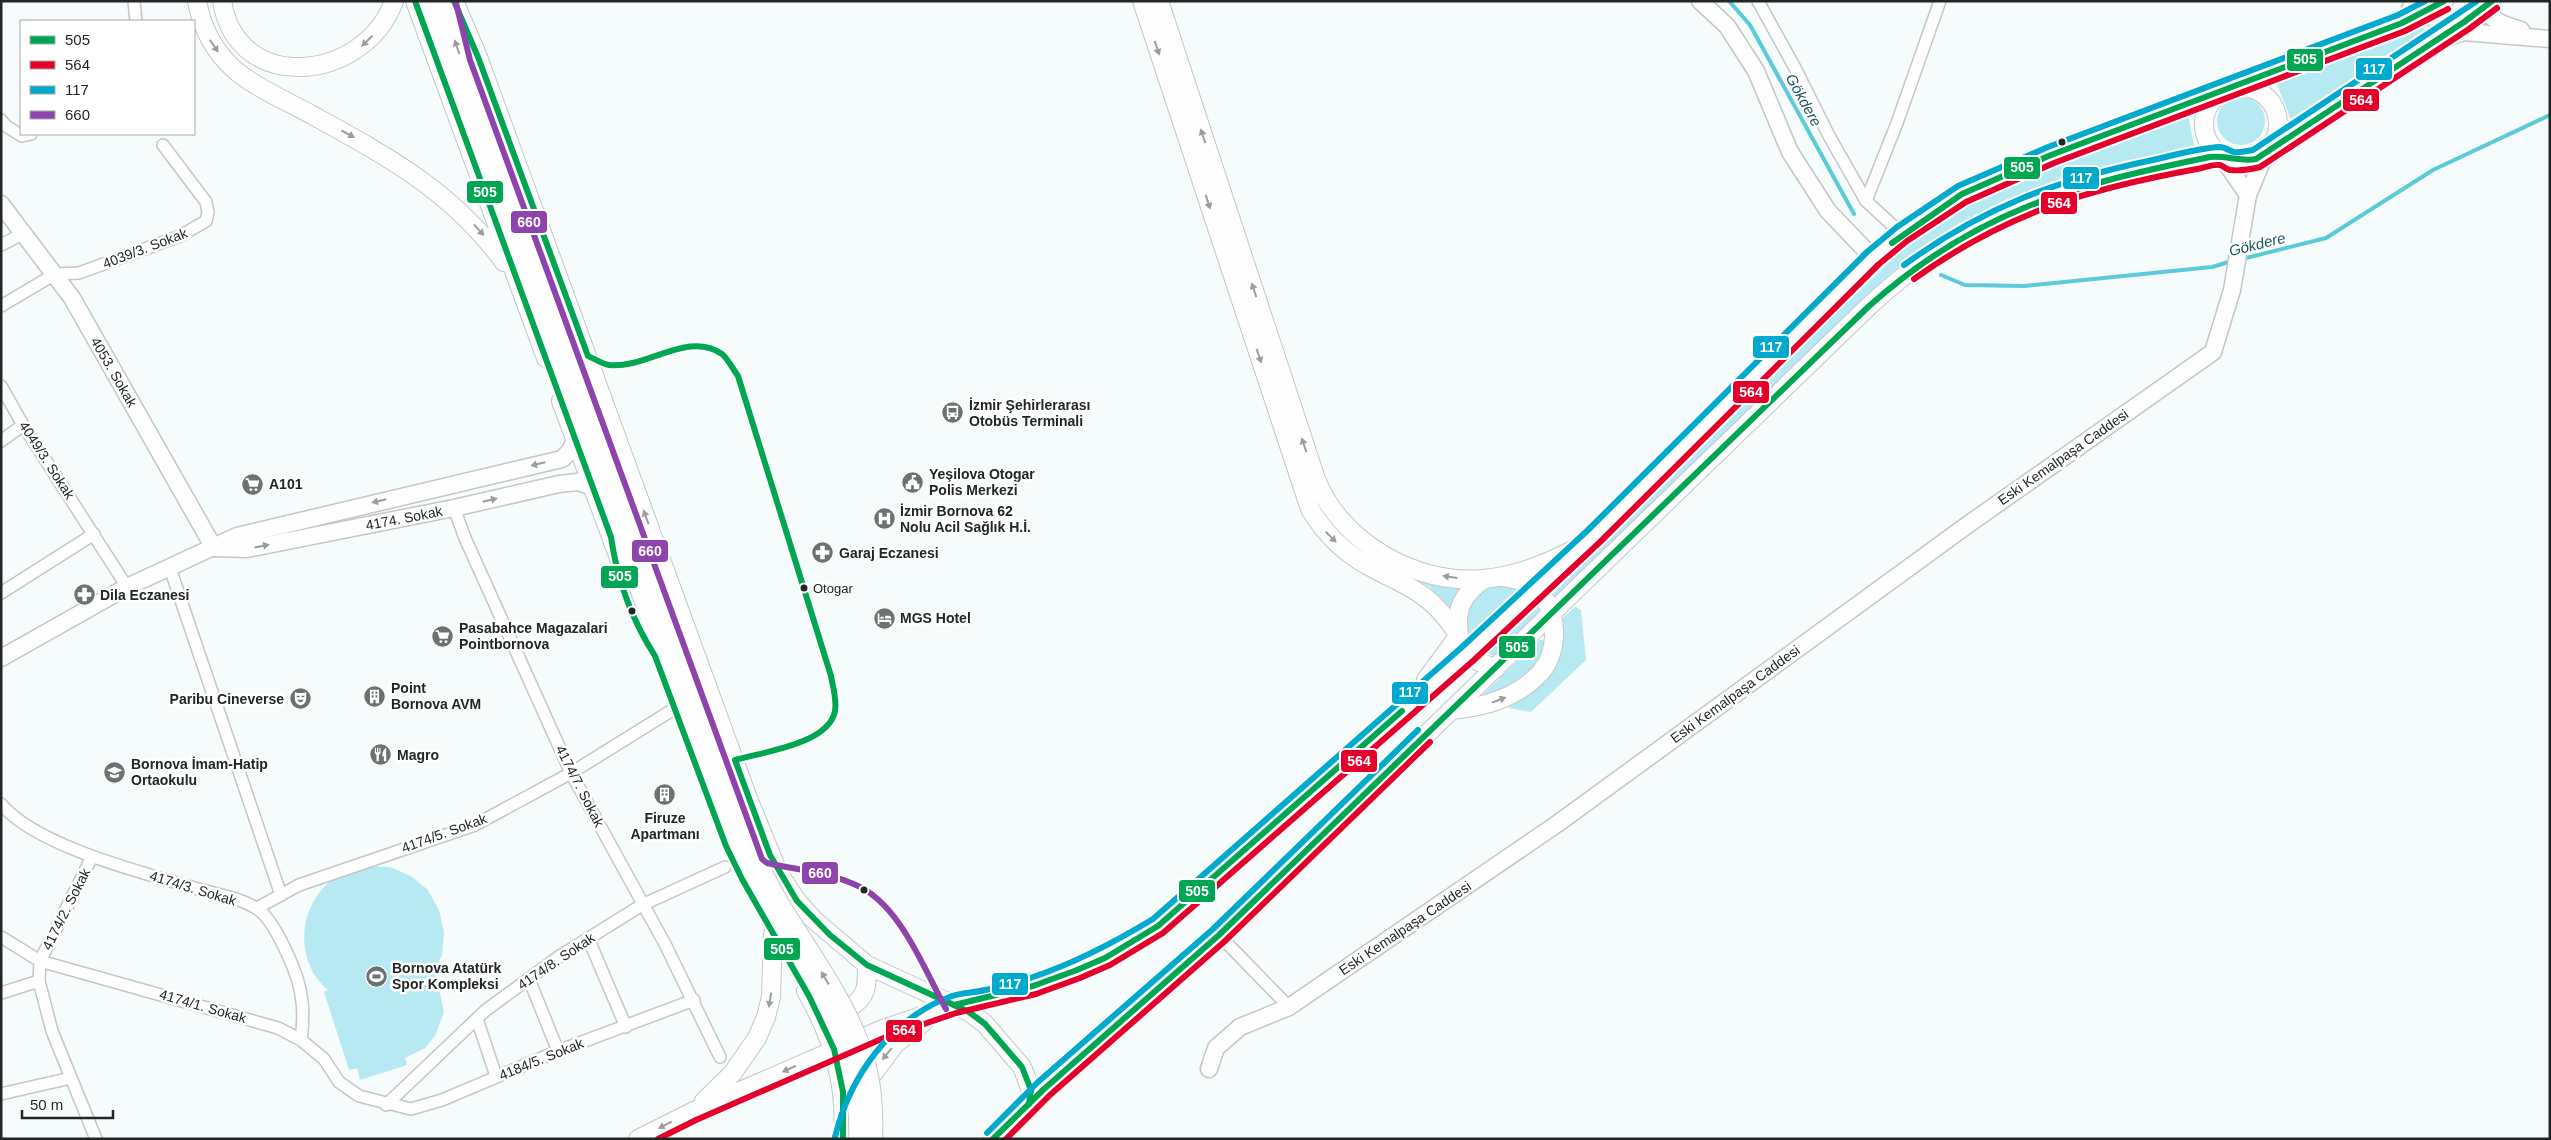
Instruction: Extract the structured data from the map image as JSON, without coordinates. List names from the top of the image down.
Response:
{
  "streets": {
    "street": [
      "4039/3. Sokak",
      "4053. Sokak",
      "Eski Kemalpaşa Caddesi",
      "4049/3. Sokak",
      "4174. Sokak",
      "4174/7. Sokak",
      "4174/5. Sokak",
      "4174/3. Sokak",
      "4174/2. Sokak",
      "4174/8. Sokak",
      "4174/1. Sokak",
      "4184/5. Sokak"
    ]
  },
  "crossings": [
    ["4039/3. Sokak", "4053. Sokak"],
    ["4053. Sokak", "4174. Sokak"],
    ["4049/3. Sokak", "4174. Sokak"],
    ["4174. Sokak", "4174/7. Sokak"],
    ["4174/7. Sokak", "4174/5. Sokak"],
    ["4174/7. Sokak", "4174/8. Sokak"],
    ["4174/7. Sokak", "4184/5. Sokak"],
    ["4174/5. Sokak", "4174/3. Sokak"],
    ["4174/3. Sokak", "4174/2. Sokak"],
    ["4174/2. Sokak", "4174/1. Sokak"],
    ["4174/8. Sokak", "4174/1. Sokak"],
    ["4174/8. Sokak", "4184/5. Sokak"],
    ["4174/1. Sokak", "4184/5. Sokak"]
  ],
  "water": ["Gökdere"],
  "places": {
    "bus stop": ["İzmir Şehirlerarası Otobüs Terminali"],
    "public building": ["Yeşilova Otogar Polis Merkezi"],
    "supermarket": ["A101", "Pasabahce Magazalari Pointbornova"],
    "hospital": ["İzmir Bornova 62 Nolu Acil Sağlık H.İ."],
    "pharmacy": ["Garaj Eczanesi", "Dila Eczanesi"],
    "other": ["Otogar"],
    "hotel": ["MGS Hotel"],
    "building": ["Point Bornova AVM", "Firuze Apartmanı"],
    "theatre": ["Paribu Cineverse"],
    "restaurant": ["Magro"],
    "school or university": ["Bornova İmam-Hatip Ortaokulu"],
    "sports": ["Bornova Atatürk Spor Kompleksi"]
  },
  "lines": [
    "transit line 505",
    "transit line 117",
    "transit line 660",
    "transit line 564"
  ],
  "legend": [
    "505",
    "564",
    "117",
    "660"
  ],
  "scale_bar": "50 m"
}
